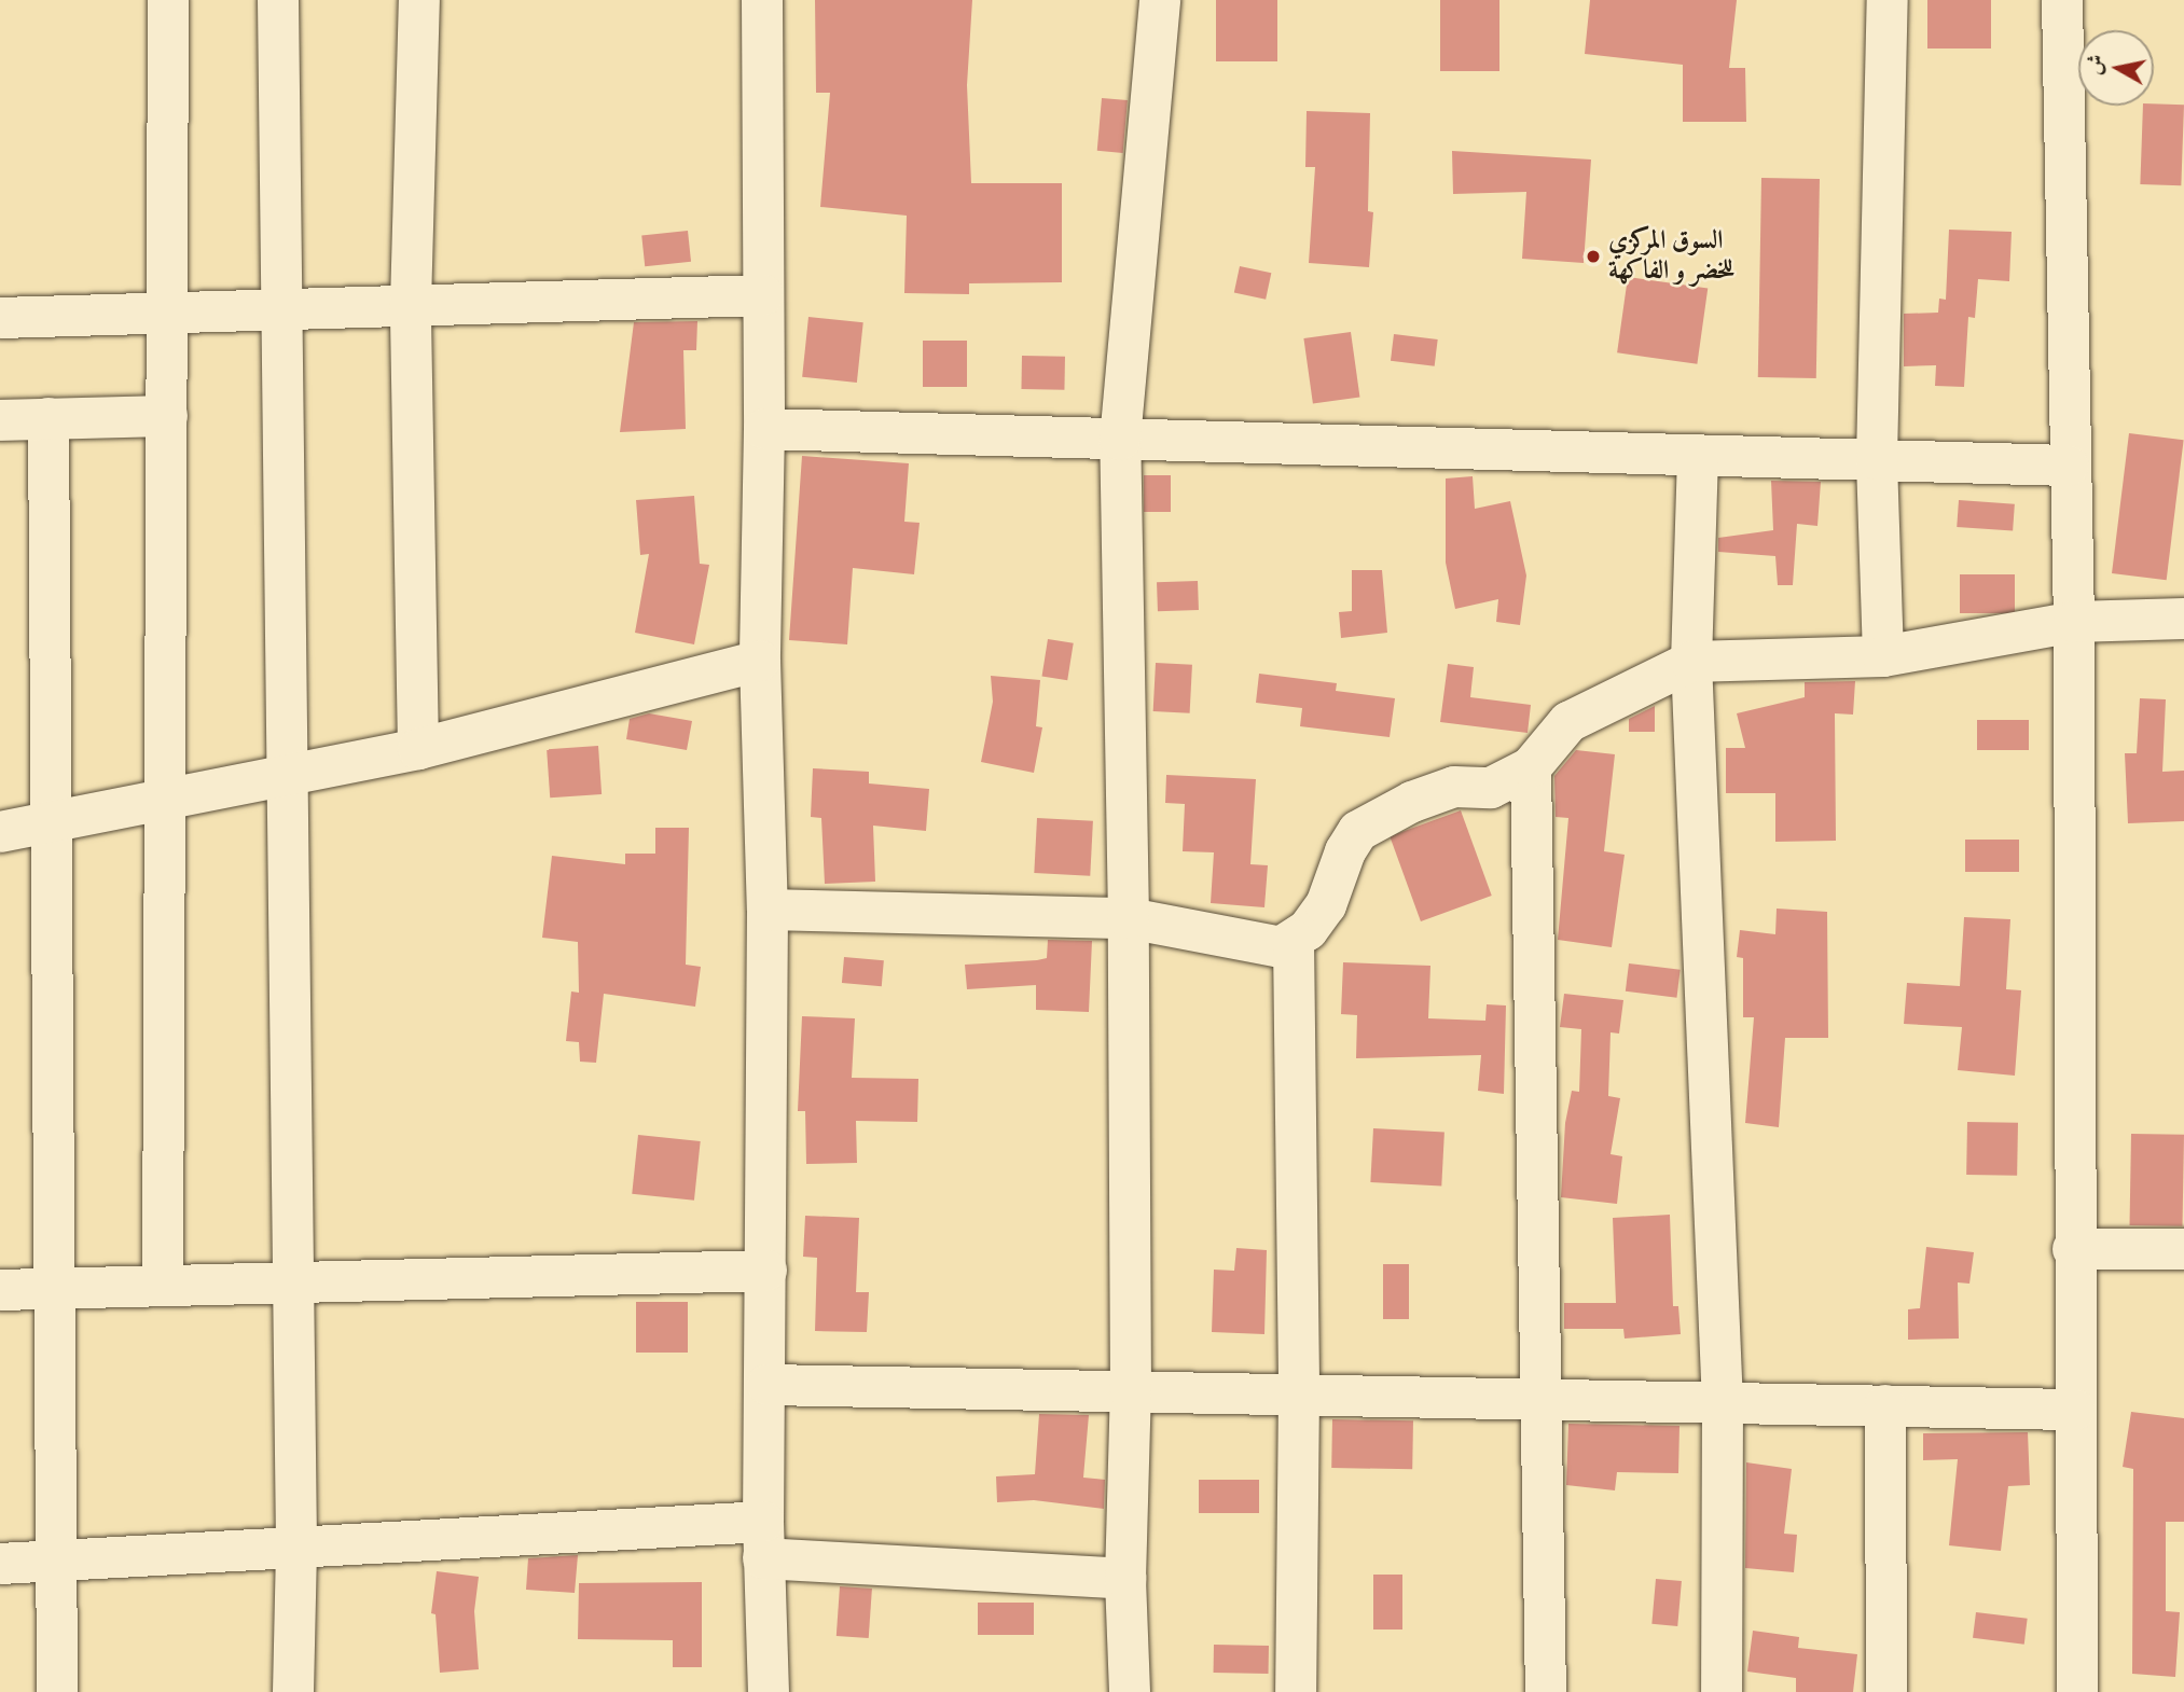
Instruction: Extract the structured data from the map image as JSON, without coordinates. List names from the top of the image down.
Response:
{
  "places": ["السوق المركزي للخضر و الفاكهة"],
  "north": "left"
}
